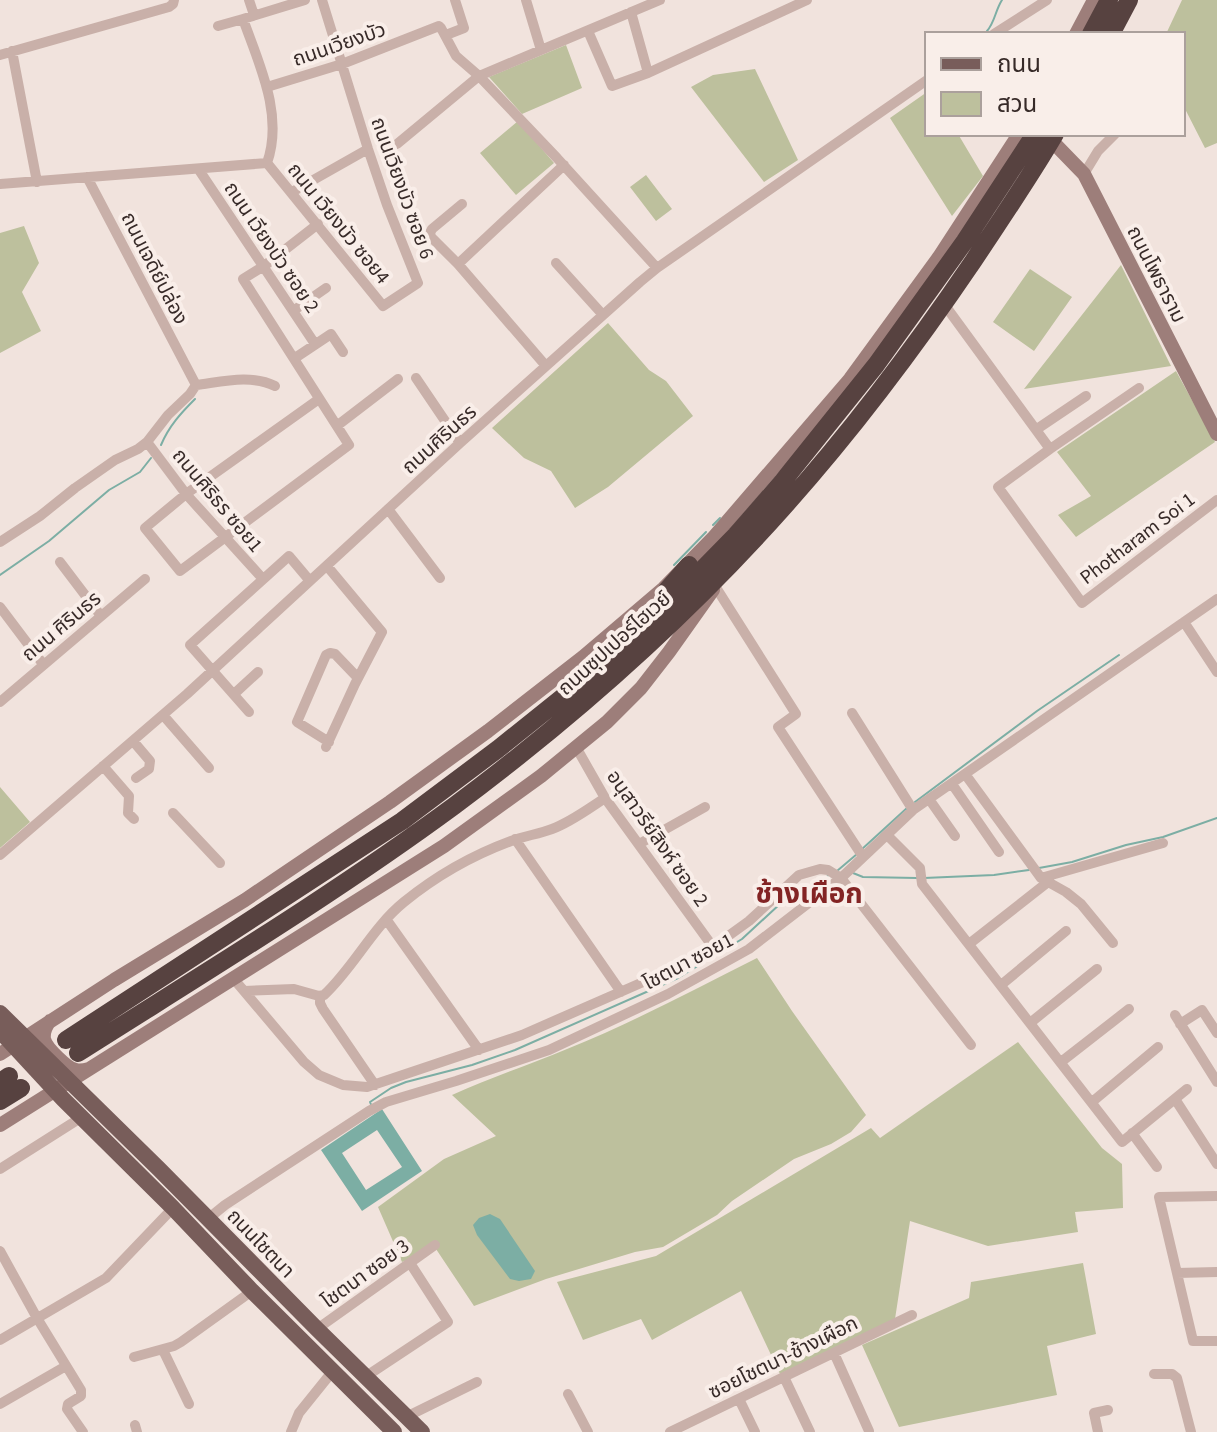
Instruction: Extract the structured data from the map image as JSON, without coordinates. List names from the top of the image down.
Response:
{
  "streets": {
    "highway": ["ถนนซุปเปอร์ไฮเวย์"],
    "main road": ["ถนนโพธาราม", "ถนนโชตนา"],
    "street": [
      "ถนนเวียงบัว",
      "ถนนเวียงบัว ซอย 6",
      "ถนน เวียงบัว ซอย4",
      "ถนน เวียงบัว ซอย 2",
      "ถนนเจดีย์ปล่อง",
      "ถนนศิรินธร",
      "ถนนศิริธร ซอย1",
      "Photharam Soi 1",
      "ถนน ศิรินธร",
      "อนุสาวรีย์สิงห์ ซอย 2",
      "โชตนา ซอย1",
      "โชตนา ซอย 3",
      "ซอยโชตนา-ช้างเผือก"
    ]
  },
  "crossings": [
    ["ถนนเวียงบัว", "ถนนเวียงบัว ซอย 6"],
    ["ถนนเวียงบัว ซอย 6", "ถนน เวียงบัว ซอย4"],
    ["ถนนโพธาราม", "ถนนซุปเปอร์ไฮเวย์"],
    ["ถนนศิรินธร", "ถนนศิริธร ซอย1"],
    ["โชตนา ซอย1", "ถนนโชตนา"],
    ["ถนนโชตนา", "โชตนา ซอย 3"]
  ],
  "districts": ["ช้างเผือก"],
  "legend": ["ถนน", "สวน"]
}
